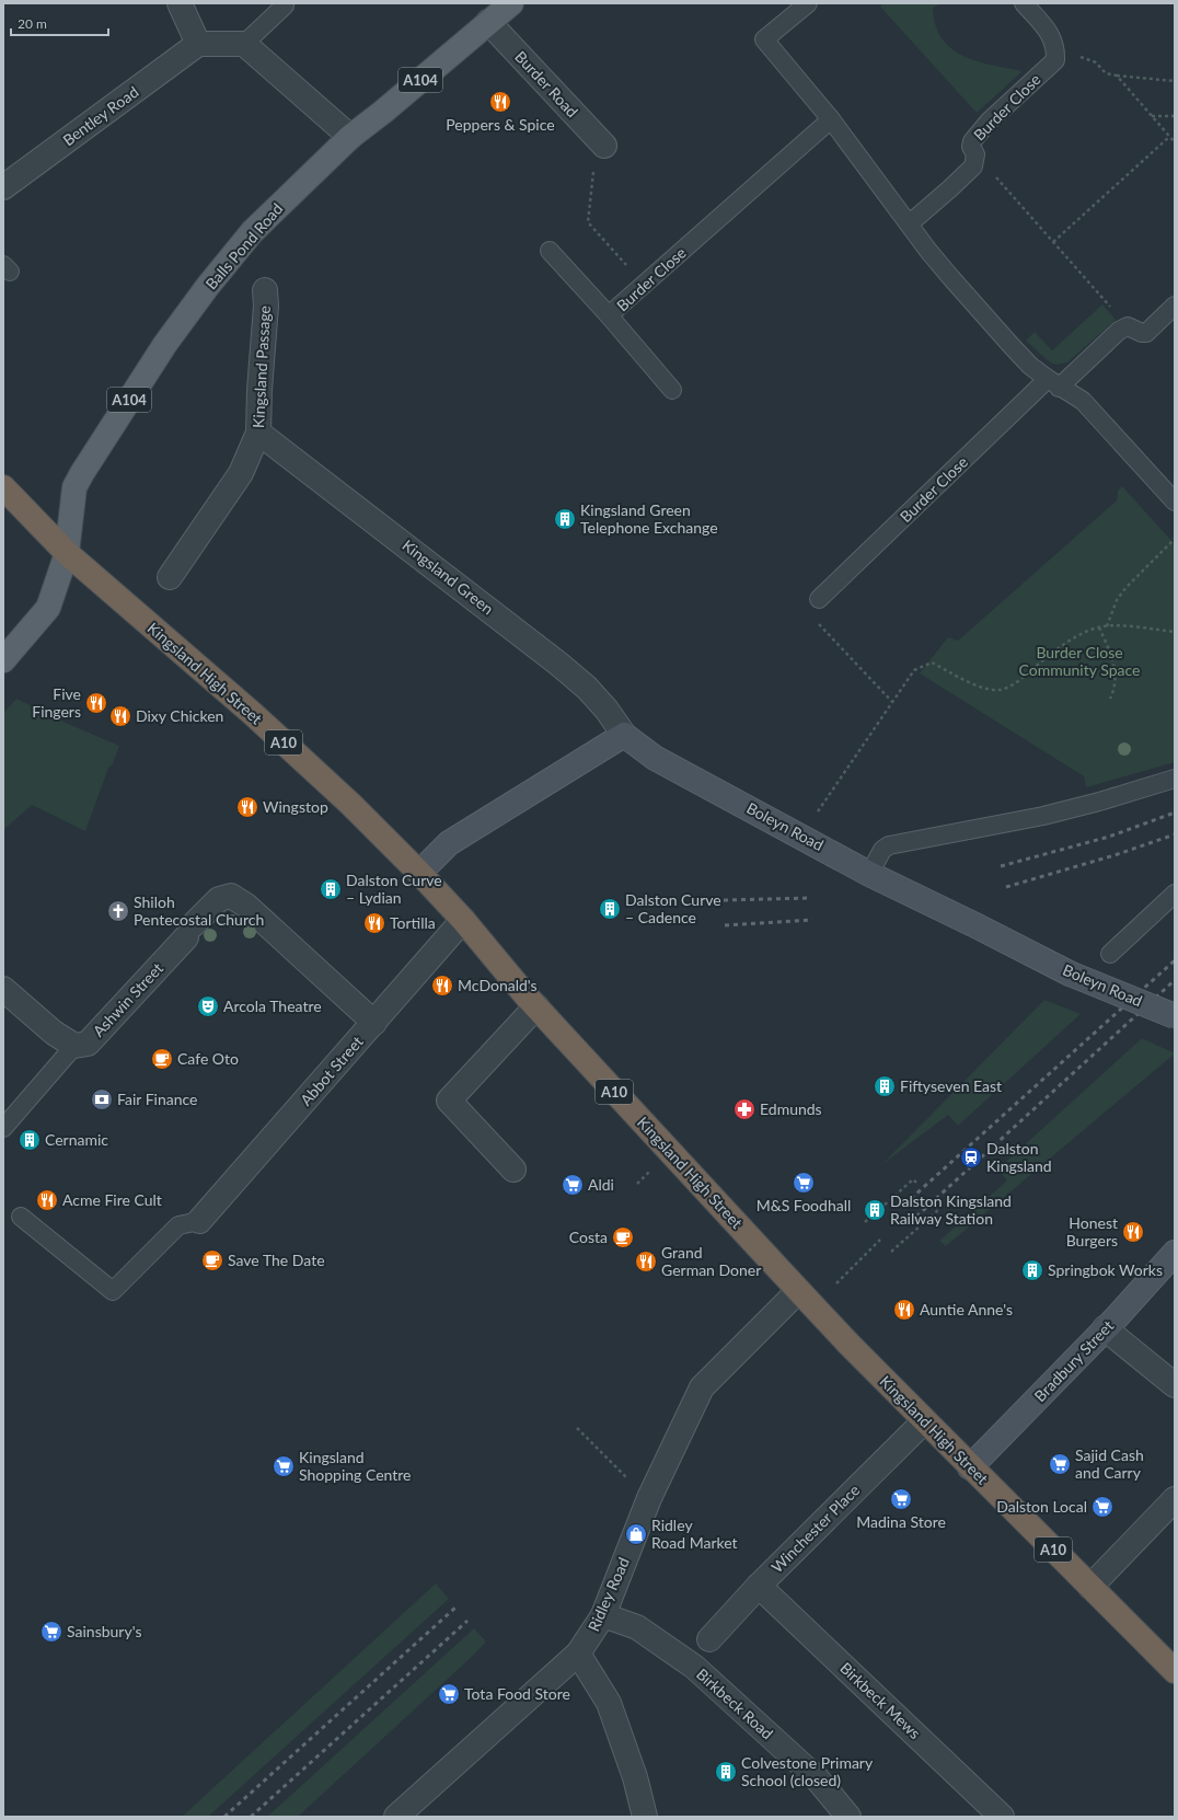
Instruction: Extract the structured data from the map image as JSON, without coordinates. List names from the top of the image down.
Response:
{
  "streets": {
    "highway": ["Kingsland High Street", "A10"],
    "main road": ["A104", "Balls Pond Road"],
    "street": [
      "Burder Road",
      "Bentley Road",
      "Kingsland Passage",
      "Kingsland Green",
      "Boleyn Road",
      "Ashwin Street",
      "Abbot Street",
      "Bradbury Street",
      "Winchester Place",
      "Ridley Road",
      "Birkbeck Mews",
      "Birkbeck Road"
    ],
    "lane": ["Burder Close"]
  },
  "crossings": [
    ["A104", "Balls Pond Road"],
    ["A104", "Kingsland High Street"],
    ["A104", "A10"],
    ["Burder Road", "Balls Pond Road"],
    ["Balls Pond Road", "Kingsland High Street"],
    ["Balls Pond Road", "A10"],
    ["Kingsland Passage", "Kingsland Green"],
    ["Kingsland Green", "Boleyn Road"],
    ["Kingsland High Street", "A10"],
    ["Kingsland High Street", "Abbot Street"],
    ["Kingsland High Street", "Bradbury Street"],
    ["Kingsland High Street", "Winchester Place"],
    ["Kingsland High Street", "Ridley Road"],
    ["Ashwin Street", "Abbot Street"],
    ["Winchester Place", "Birkbeck Mews"],
    ["Ridley Road", "Birkbeck Road"]
  ],
  "parks": ["Burder Close Community Space"],
  "places": {
    "restaurant": [
      "Peppers & Spice",
      "Five Fingers",
      "Dixy Chicken",
      "Wingstop",
      "Tortilla",
      "McDonald's",
      "Acme Fire Cult",
      "Honest Burgers",
      "Grand German Doner",
      "Auntie Anne's"
    ],
    "building": [
      "Kingsland Green Telephone Exchange",
      "Dalston Curve – Lydian",
      "Dalston Curve – Cadence",
      "Fiftyseven East",
      "Cernamic",
      "Dalston Kingsland Railway Station",
      "Springbok Works",
      "Colvestone Primary School (closed)"
    ],
    "church": ["Shiloh Pentecostal Church"],
    "theatre": ["Arcola Theatre"],
    "cafe": ["Cafe Oto", "Costa", "Save The Date"],
    "bank": ["Fair Finance"],
    "pharmacy": ["Edmunds"],
    "station": ["Dalston Kingsland"],
    "supermarket": [
      "M&S Foodhall",
      "Aldi",
      "Sajid Cash and Carry",
      "Kingsland Shopping Centre",
      "Madina Store",
      "Dalston Local",
      "Sainsbury's",
      "Tota Food Store"
    ],
    "shop": ["Ridley Road Market"]
  },
  "scale_bar": "20 m"
}
